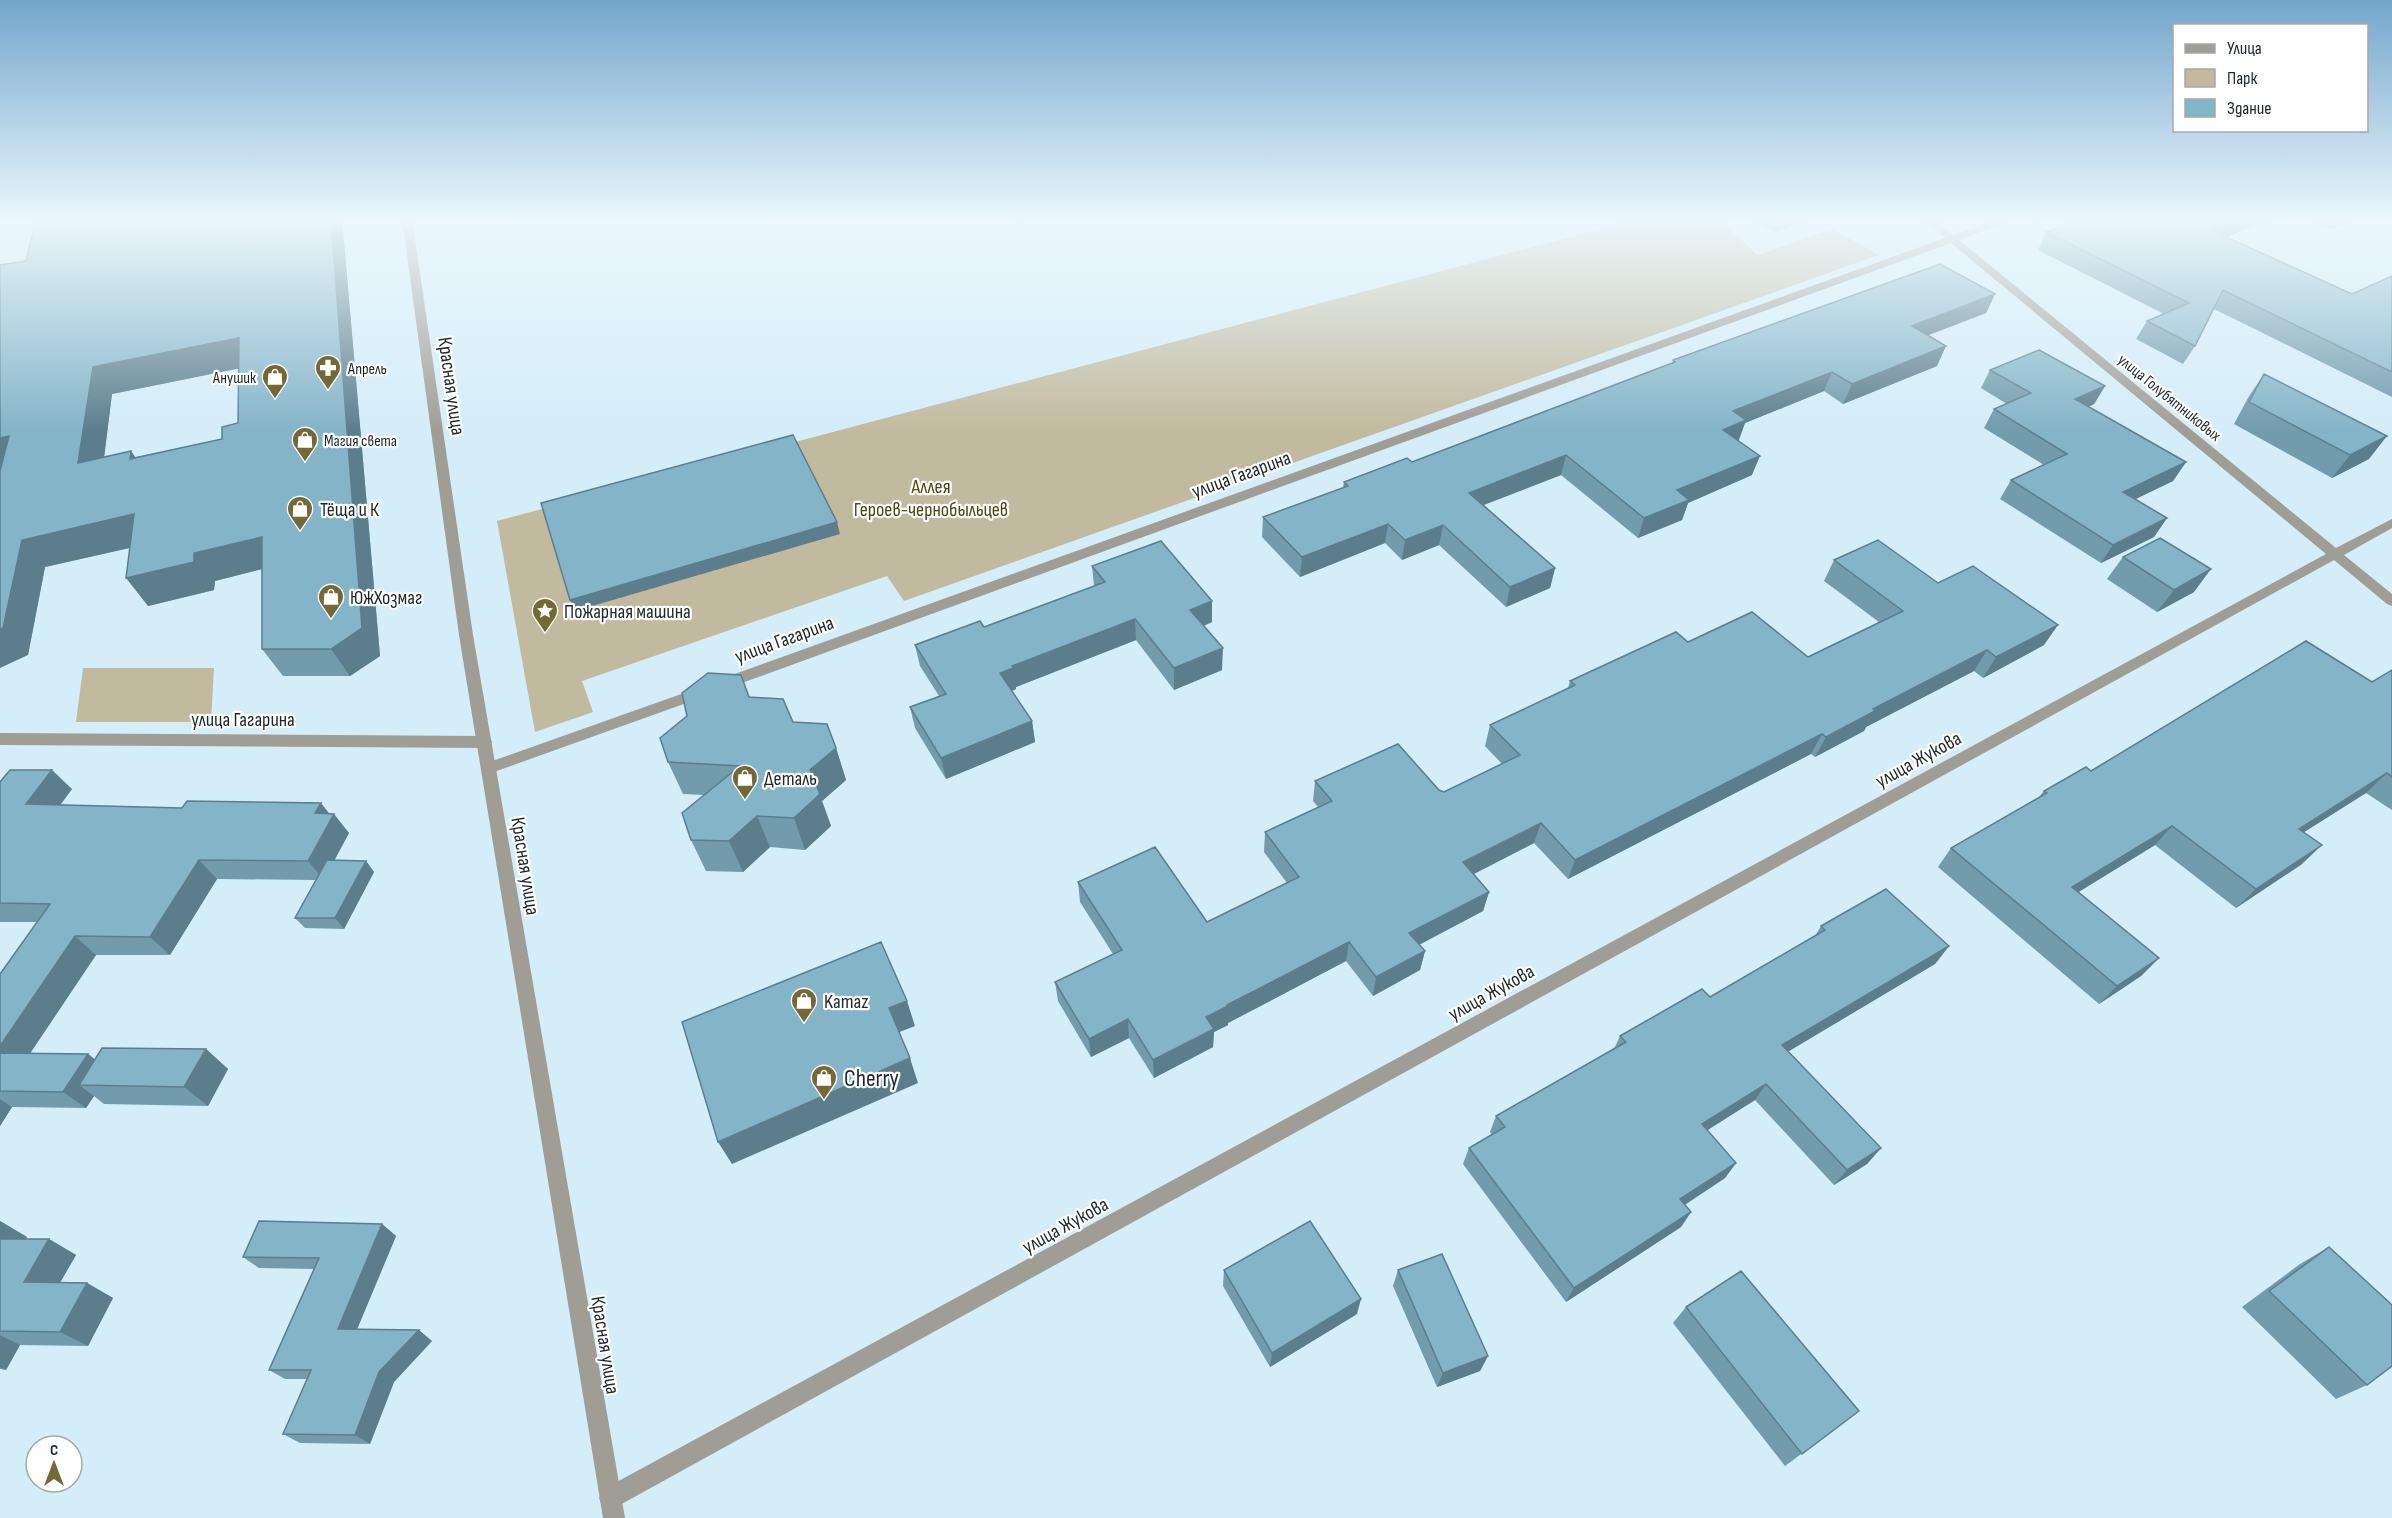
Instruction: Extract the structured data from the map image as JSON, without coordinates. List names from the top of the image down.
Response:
{
  "streets": {
    "street": [
      "Красная улица",
      "улица Голубятниковых",
      "улица Гагарина",
      "улица Жукова"
    ]
  },
  "crossings": [
    ["Красная улица", "улица Гагарина"],
    ["Красная улица", "улица Жукова"],
    ["улица Голубятниковых", "улица Жукова"]
  ],
  "parks": ["Аллея Героев-чернобыльцев"],
  "places": {
    "pharmacy": ["Апрель"],
    "shop": [
      "Анушик",
      "Магия света",
      "Тёща и К",
      "ЮжХозмаг",
      "Деталь",
      "Kamaz",
      "Cherry"
    ],
    "place": ["Пожарная машина"]
  },
  "legend": ["Улица", "Парк", "Здание"],
  "north": "top"
}
